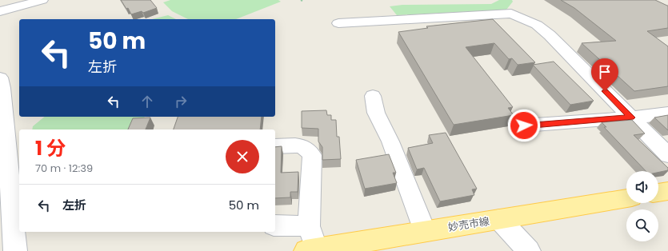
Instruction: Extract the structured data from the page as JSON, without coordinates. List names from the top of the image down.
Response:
{
  "streets": {
    "main road": ["妙売市線"]
  },
  "page": {
    "turn": ["50 m", "左折"],
    "heading": ["1 分", "70 m · 12:39"],
    "list": [
      {
        "name": "左折",
        "value": "50 m"
      }
    ]
  }
}
